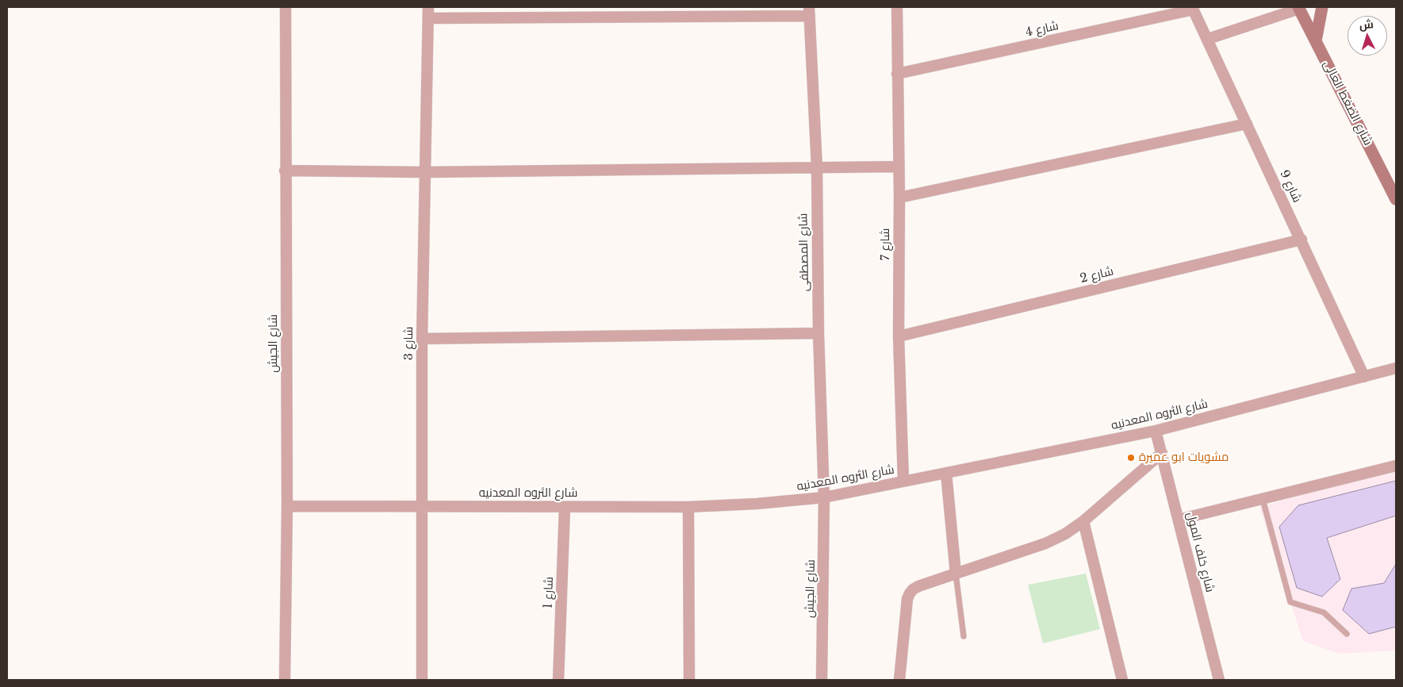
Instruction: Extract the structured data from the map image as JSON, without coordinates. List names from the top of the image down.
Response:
{
  "streets": {
    "street": [
      "شارع 4",
      "شارع الضغط العالى",
      "شارع 9",
      "شارع 7",
      "شارع المصطفى",
      "شارع 2",
      "شارع الجيش",
      "شارع 3",
      "شارع الثروه المعدنيه",
      "شارع خلف المول",
      "شارع 1"
    ]
  },
  "crossings": [
    ["شارع 4", "شارع 9"],
    ["شارع 4", "شارع 7"],
    ["شارع 9", "شارع 2"],
    ["شارع 9", "شارع الثروه المعدنيه"],
    ["شارع 7", "شارع 2"],
    ["شارع 7", "شارع الثروه المعدنيه"],
    ["شارع المصطفى", "شارع الجيش"],
    ["شارع المصطفى", "شارع الثروه المعدنيه"],
    ["شارع الجيش", "شارع الثروه المعدنيه"],
    ["شارع 3", "شارع الثروه المعدنيه"],
    ["شارع الثروه المعدنيه", "شارع خلف المول"],
    ["شارع الثروه المعدنيه", "شارع 1"]
  ],
  "places": ["مشويات ابو عميرة"],
  "north": "top"
}
